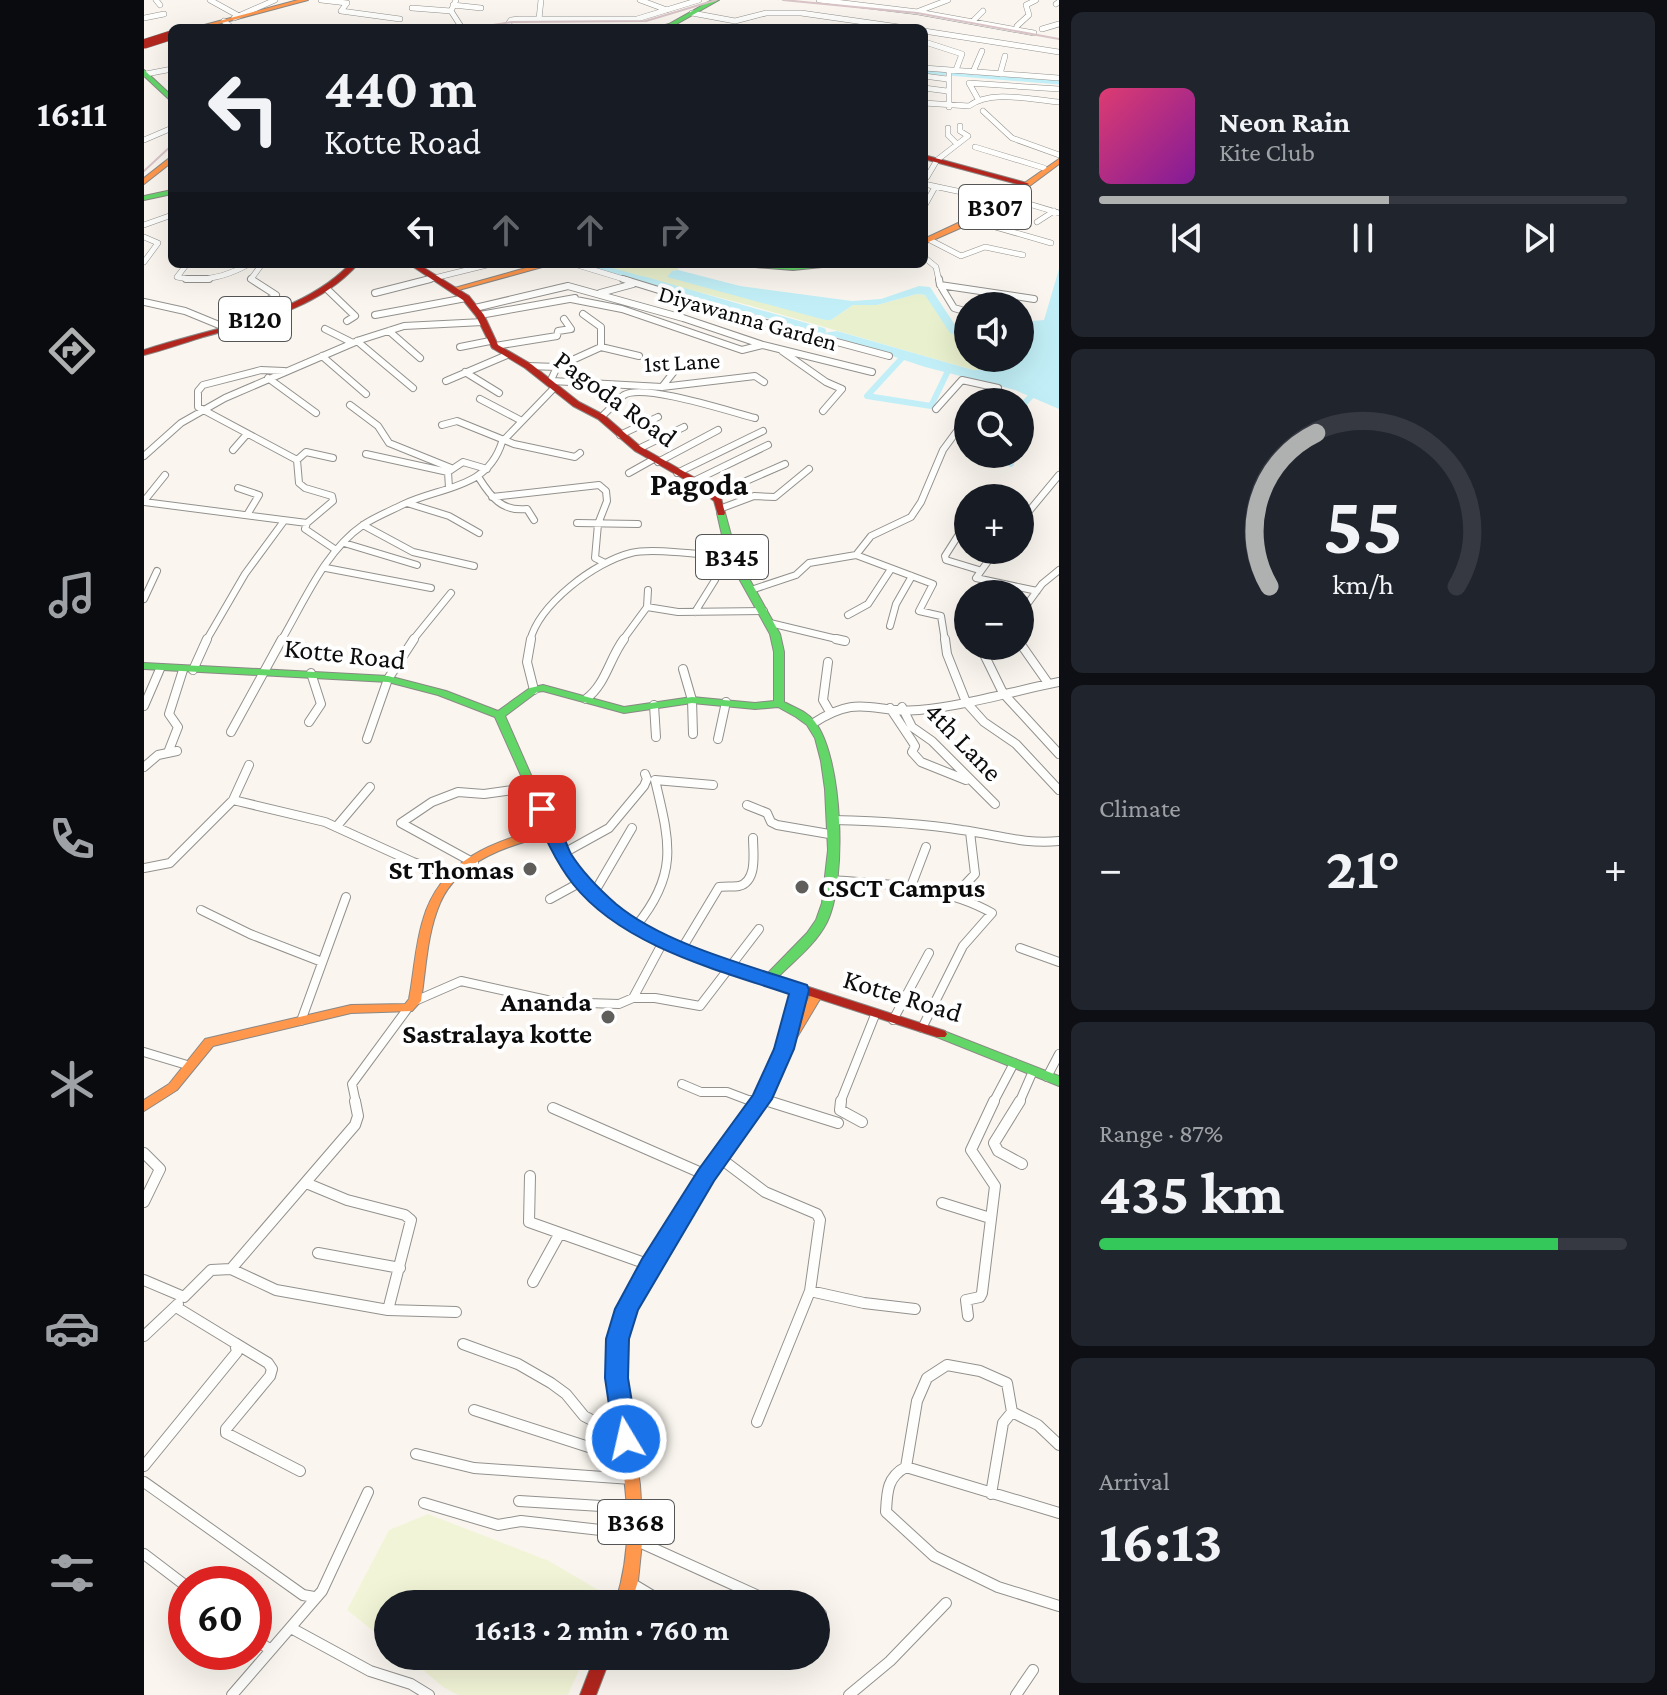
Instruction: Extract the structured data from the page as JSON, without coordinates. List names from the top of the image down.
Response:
{
  "streets": {
    "main road": [
      "B307",
      "B120",
      "Pagoda Road",
      "B345",
      "Kotte Road",
      "B368"
    ],
    "street": ["Diyawanna Garden", "1st Lane", "4th Lane"]
  },
  "crossings": [
    ["1st Lane", "Pagoda Road"],
    ["Pagoda Road", "B345"],
    ["Kotte Road", "B368"]
  ],
  "districts": ["Pagoda"],
  "places": ["St Thomas", "CSCT Campus", "Ananda Sastralaya kotte"],
  "page": {
    "tabs": "16:11",
    "turn": ["440 m", "Kotte Road"],
    "song": ["Neon Rain", "Kite Club"],
    "map_buttons": ["+", "−"],
    "tile": [
      "Climate",
      ["Range · 87%", "435 km"],
      ["Arrival", "16:13"]
    ],
    "heat": ["−", "21°", "+"],
    "limit": "60",
    "trip": "16:13 · 2 min · 760 m",
    "gauge": ["55", "km/h"]
  }
}
